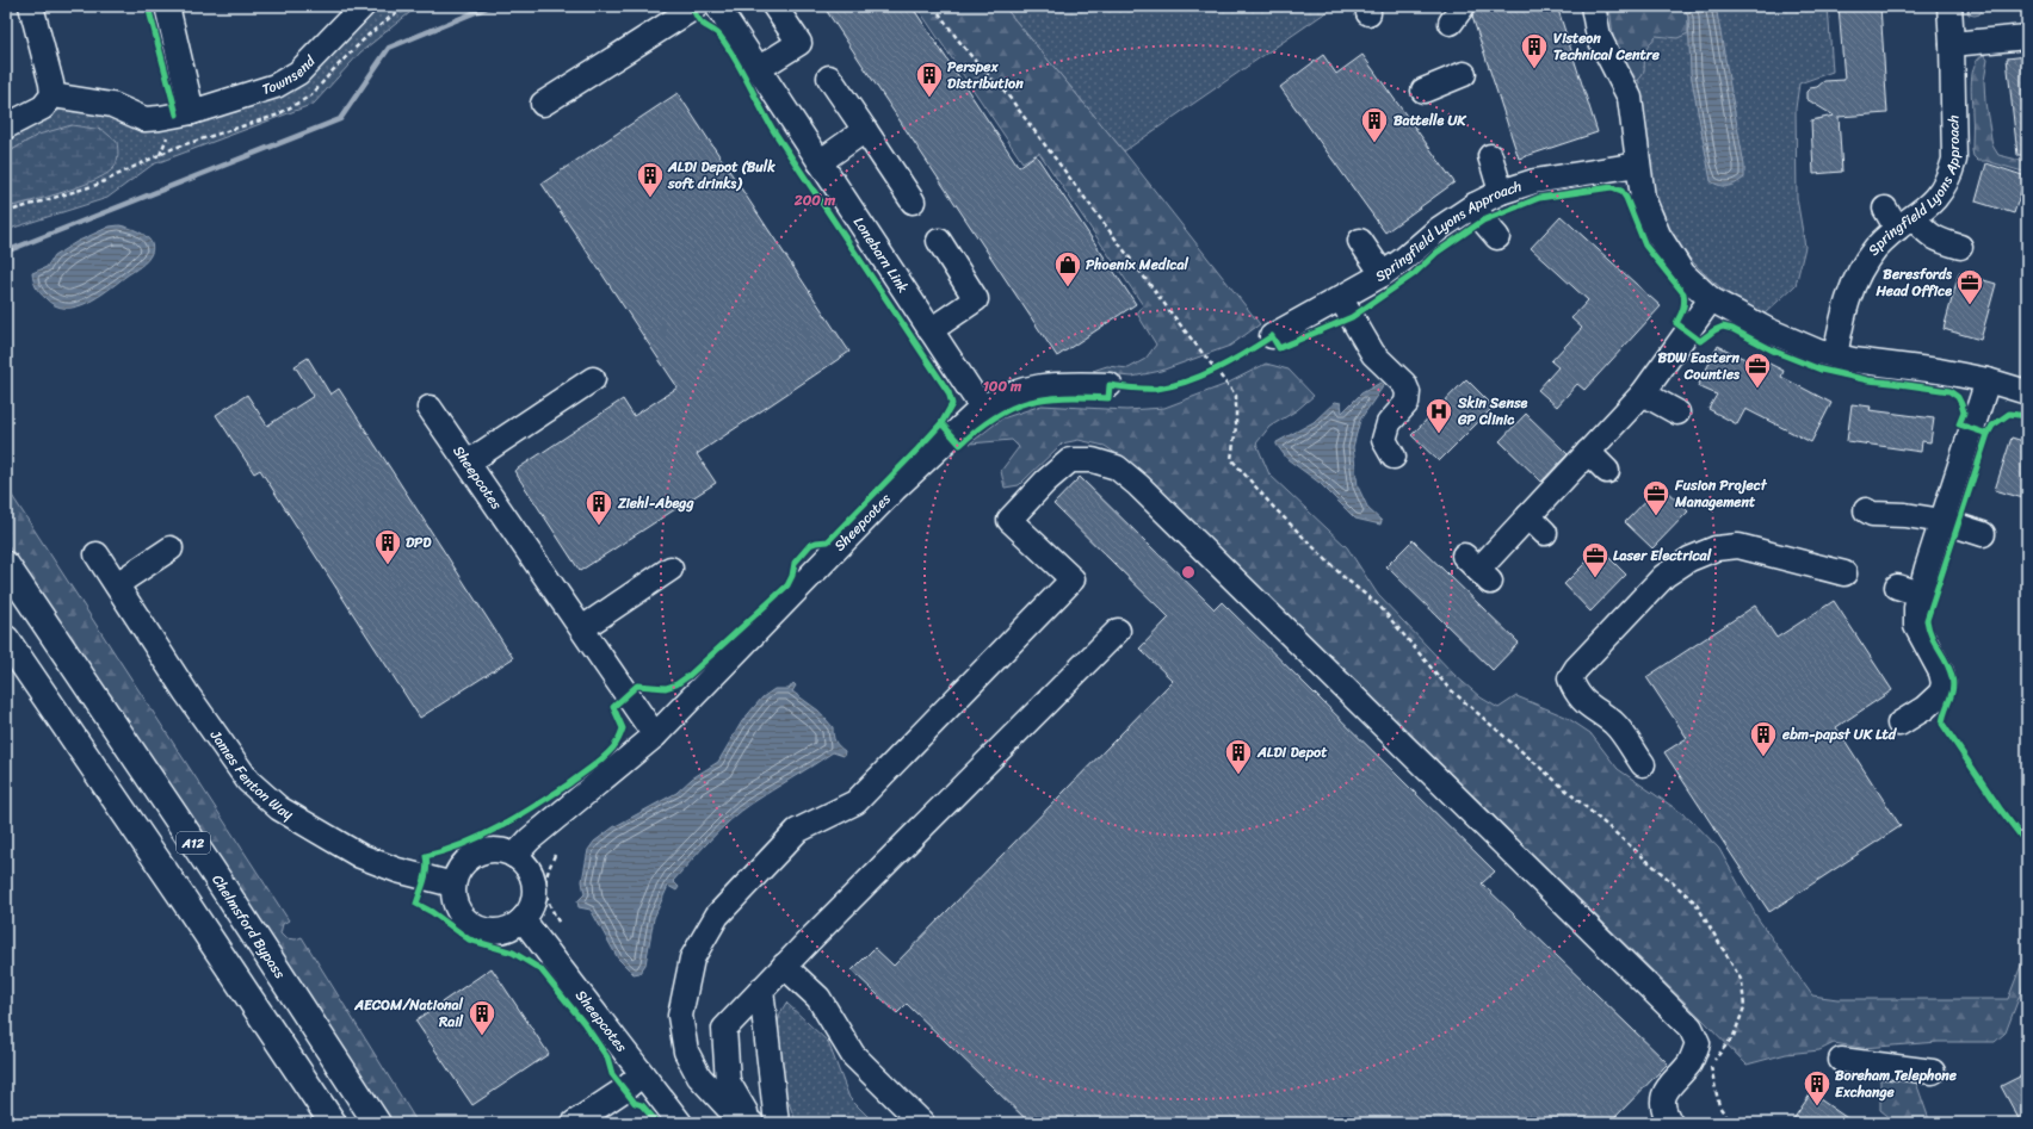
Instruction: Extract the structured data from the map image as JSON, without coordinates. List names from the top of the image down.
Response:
{
  "streets": {
    "highway": ["A12", "Chelmsford Bypass"],
    "street": [
      "Townsend",
      "Springfield Lyons Approach",
      "Lonebarn Link",
      "Sheepcotes",
      "James Fenton Way"
    ]
  },
  "crossings": [
    ["Lonebarn Link", "Sheepcotes"],
    ["Sheepcotes", "James Fenton Way"]
  ],
  "places": {
    "building": [
      "Visteon Technical Centre",
      "Perspex Distribution",
      "Battelle UK",
      "ALDI Depot (Bulk soft drinks)",
      "Ziehl-Abegg",
      "DPD",
      "ebm-papst UK Ltd",
      "ALDI Depot",
      "AECOM/National Rail",
      "Boreham Telephone Exchange"
    ],
    "shop": ["Phoenix Medical"],
    "office": [
      "Beresfords Head Office",
      "BDW Eastern Counties",
      "Fusion Project Management",
      "Laser Electrical"
    ],
    "hospital": ["Skin Sense GP Clinic"]
  },
  "rings": ["200 m", "100 m"]
}
